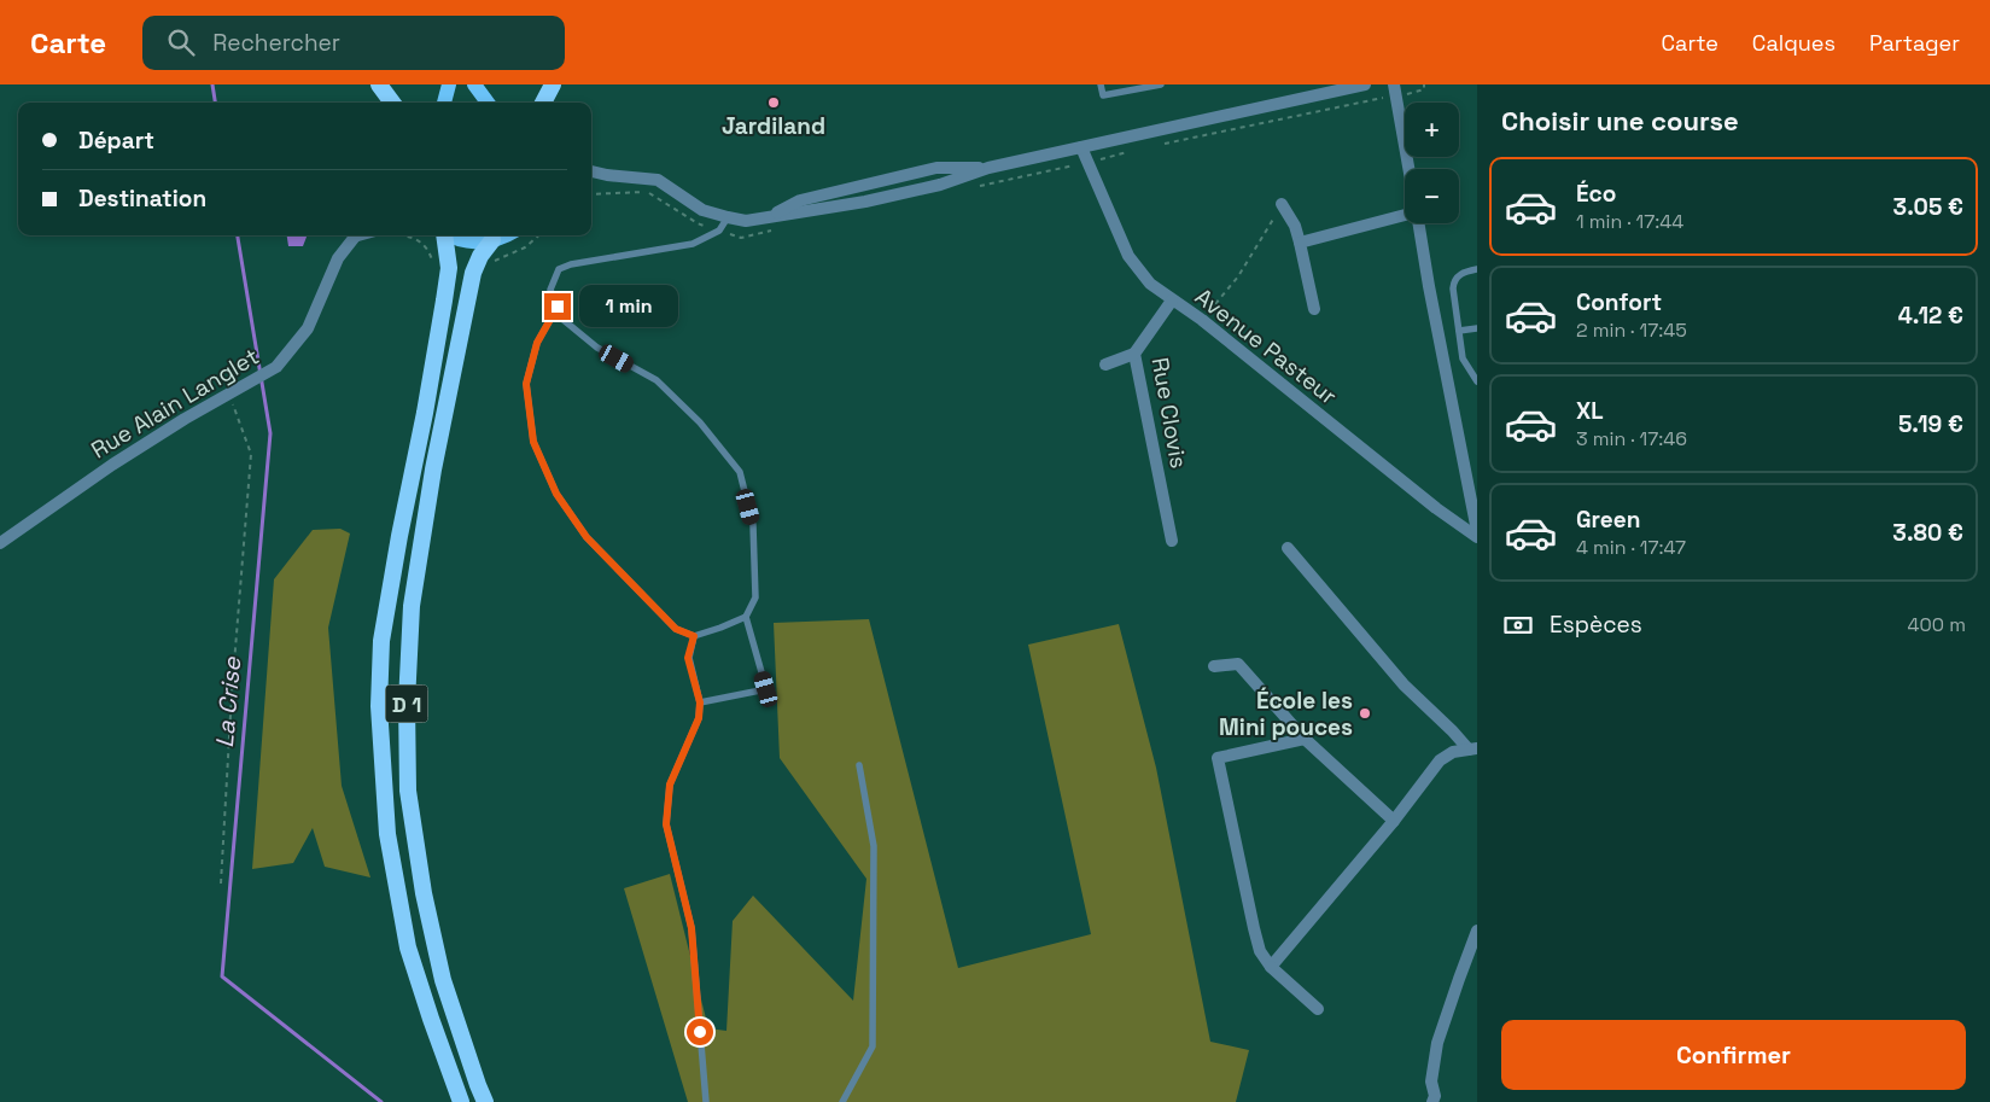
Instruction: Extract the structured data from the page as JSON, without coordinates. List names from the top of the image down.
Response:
{
  "streets": {
    "highway": ["D 1"],
    "street": ["Avenue Pasteur", "Rue Alain Langlet", "Rue Clovis"]
  },
  "crossings": [
    ["Avenue Pasteur", "Rue Clovis"]
  ],
  "water": ["La Crise"],
  "places": ["Jardiland", "École les Mini pouces"],
  "page": {
    "header": "Carte",
    "search": "Rechercher",
    "nav": ["Carte", "Calques", "Partager"],
    "heading": "Choisir une course",
    "map_buttons": ["+", "−"],
    "banner": ["Départ", "Destination"],
    "list": [
      {
        "name": "Éco",
        "note": "1 min · 17:44",
        "value": "3.05 €"
      },
      {
        "name": "Confort",
        "note": "2 min · 17:45",
        "value": "4.12 €"
      },
      {
        "name": "XL",
        "note": "3 min · 17:46",
        "value": "5.19 €"
      },
      {
        "name": "Green",
        "note": "4 min · 17:47",
        "value": "3.80 €"
      }
    ],
    "bubble": "1 min",
    "pay": ["Espèces", "400 m"],
    "buttons": "Confirmer"
  }
}
